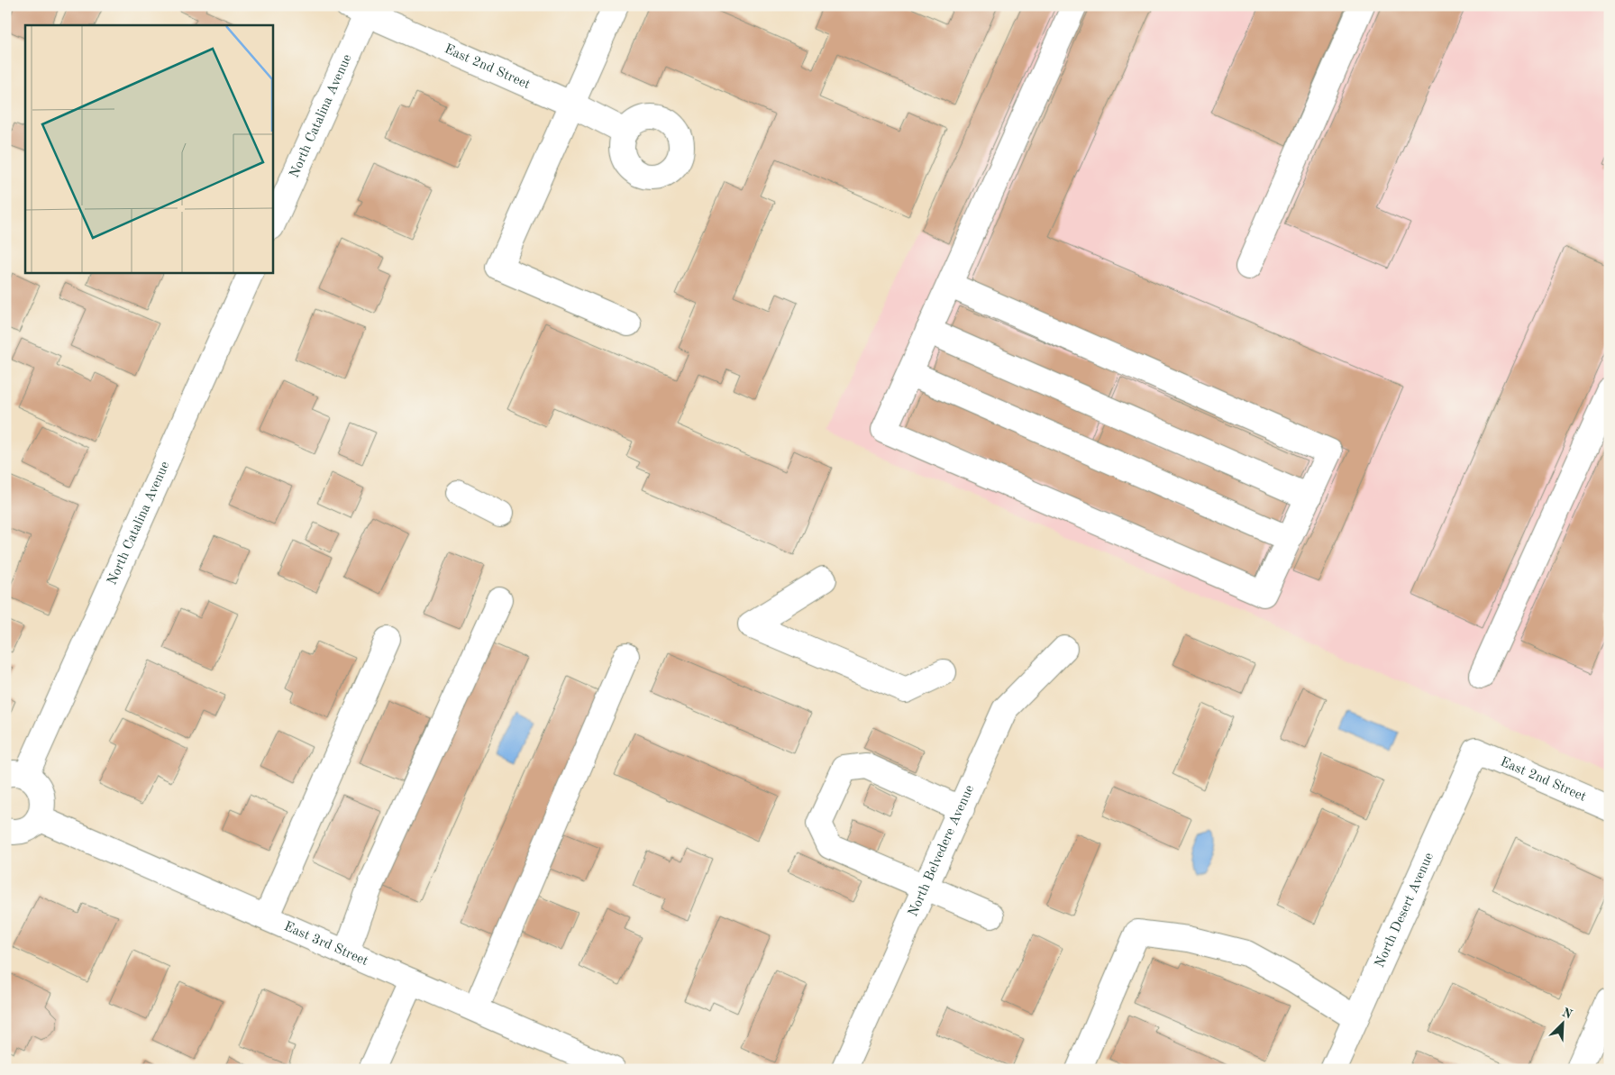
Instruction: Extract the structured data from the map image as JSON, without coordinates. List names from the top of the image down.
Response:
{
  "streets": {
    "street": [
      "East 2nd Street",
      "North Catalina Avenue",
      "North Belvedere Avenue",
      "North Desert Avenue",
      "East 3rd Street"
    ]
  },
  "crossings": [
    ["East 2nd Street", "North Catalina Avenue"],
    ["East 2nd Street", "North Desert Avenue"]
  ],
  "north": "top right"
}
